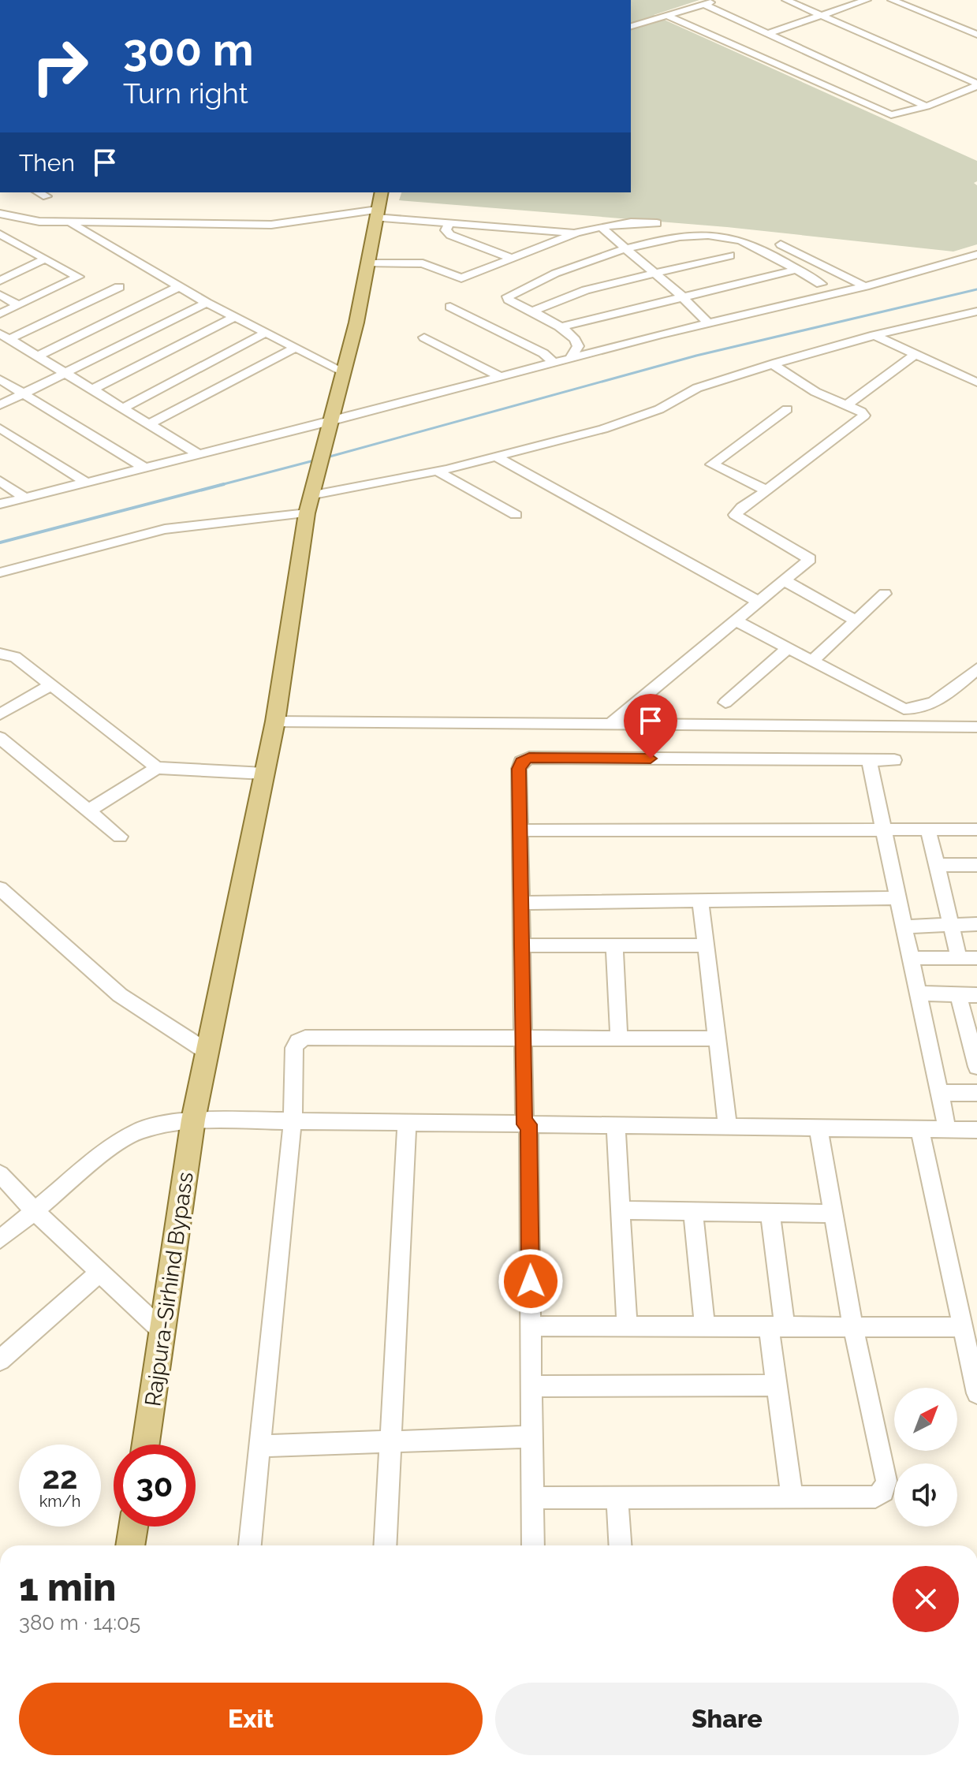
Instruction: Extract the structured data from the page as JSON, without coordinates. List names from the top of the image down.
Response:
{
  "streets": {
    "main road": ["Rajpura-Sirhind Bypass"]
  },
  "north": "top right",
  "page": {
    "turn": ["300 m", "Turn right"],
    "then": "Then",
    "speed": "22 km/h",
    "limit": "30",
    "heading": ["1 min", "380 m · 14:05"],
    "buttons": ["Exit", "Share"]
  }
}
